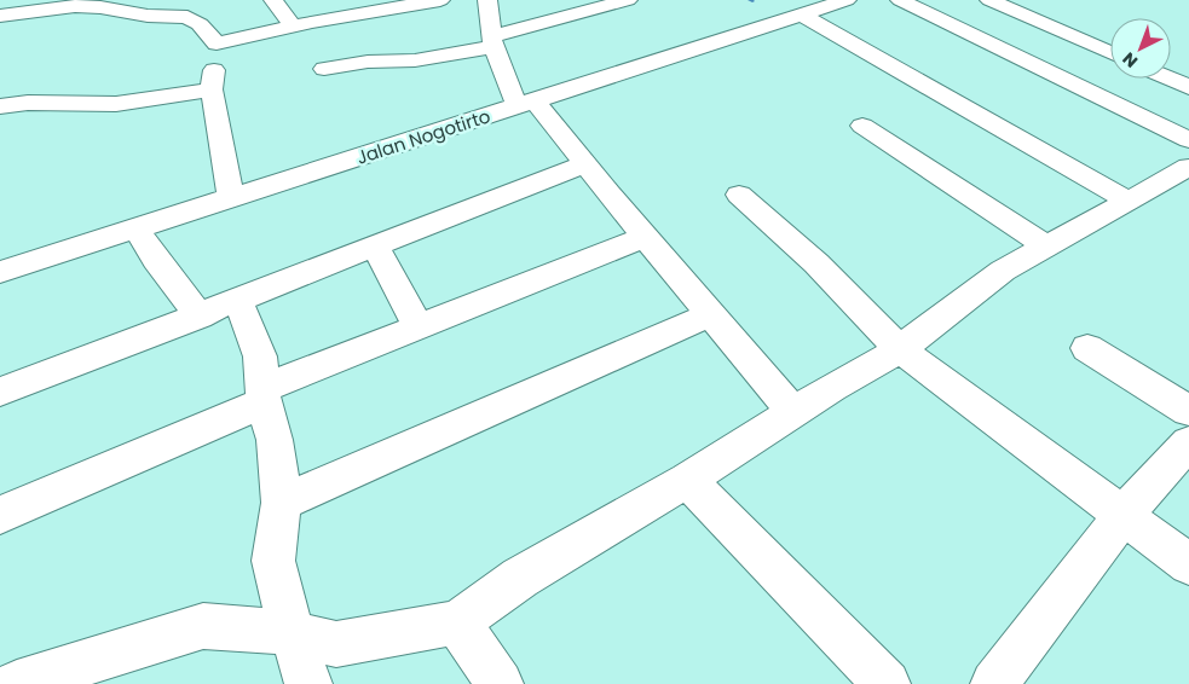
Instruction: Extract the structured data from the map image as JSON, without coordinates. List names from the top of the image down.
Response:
{
  "streets": {
    "street": ["Jalan Nogotirto"]
  },
  "north": "bottom left"
}
